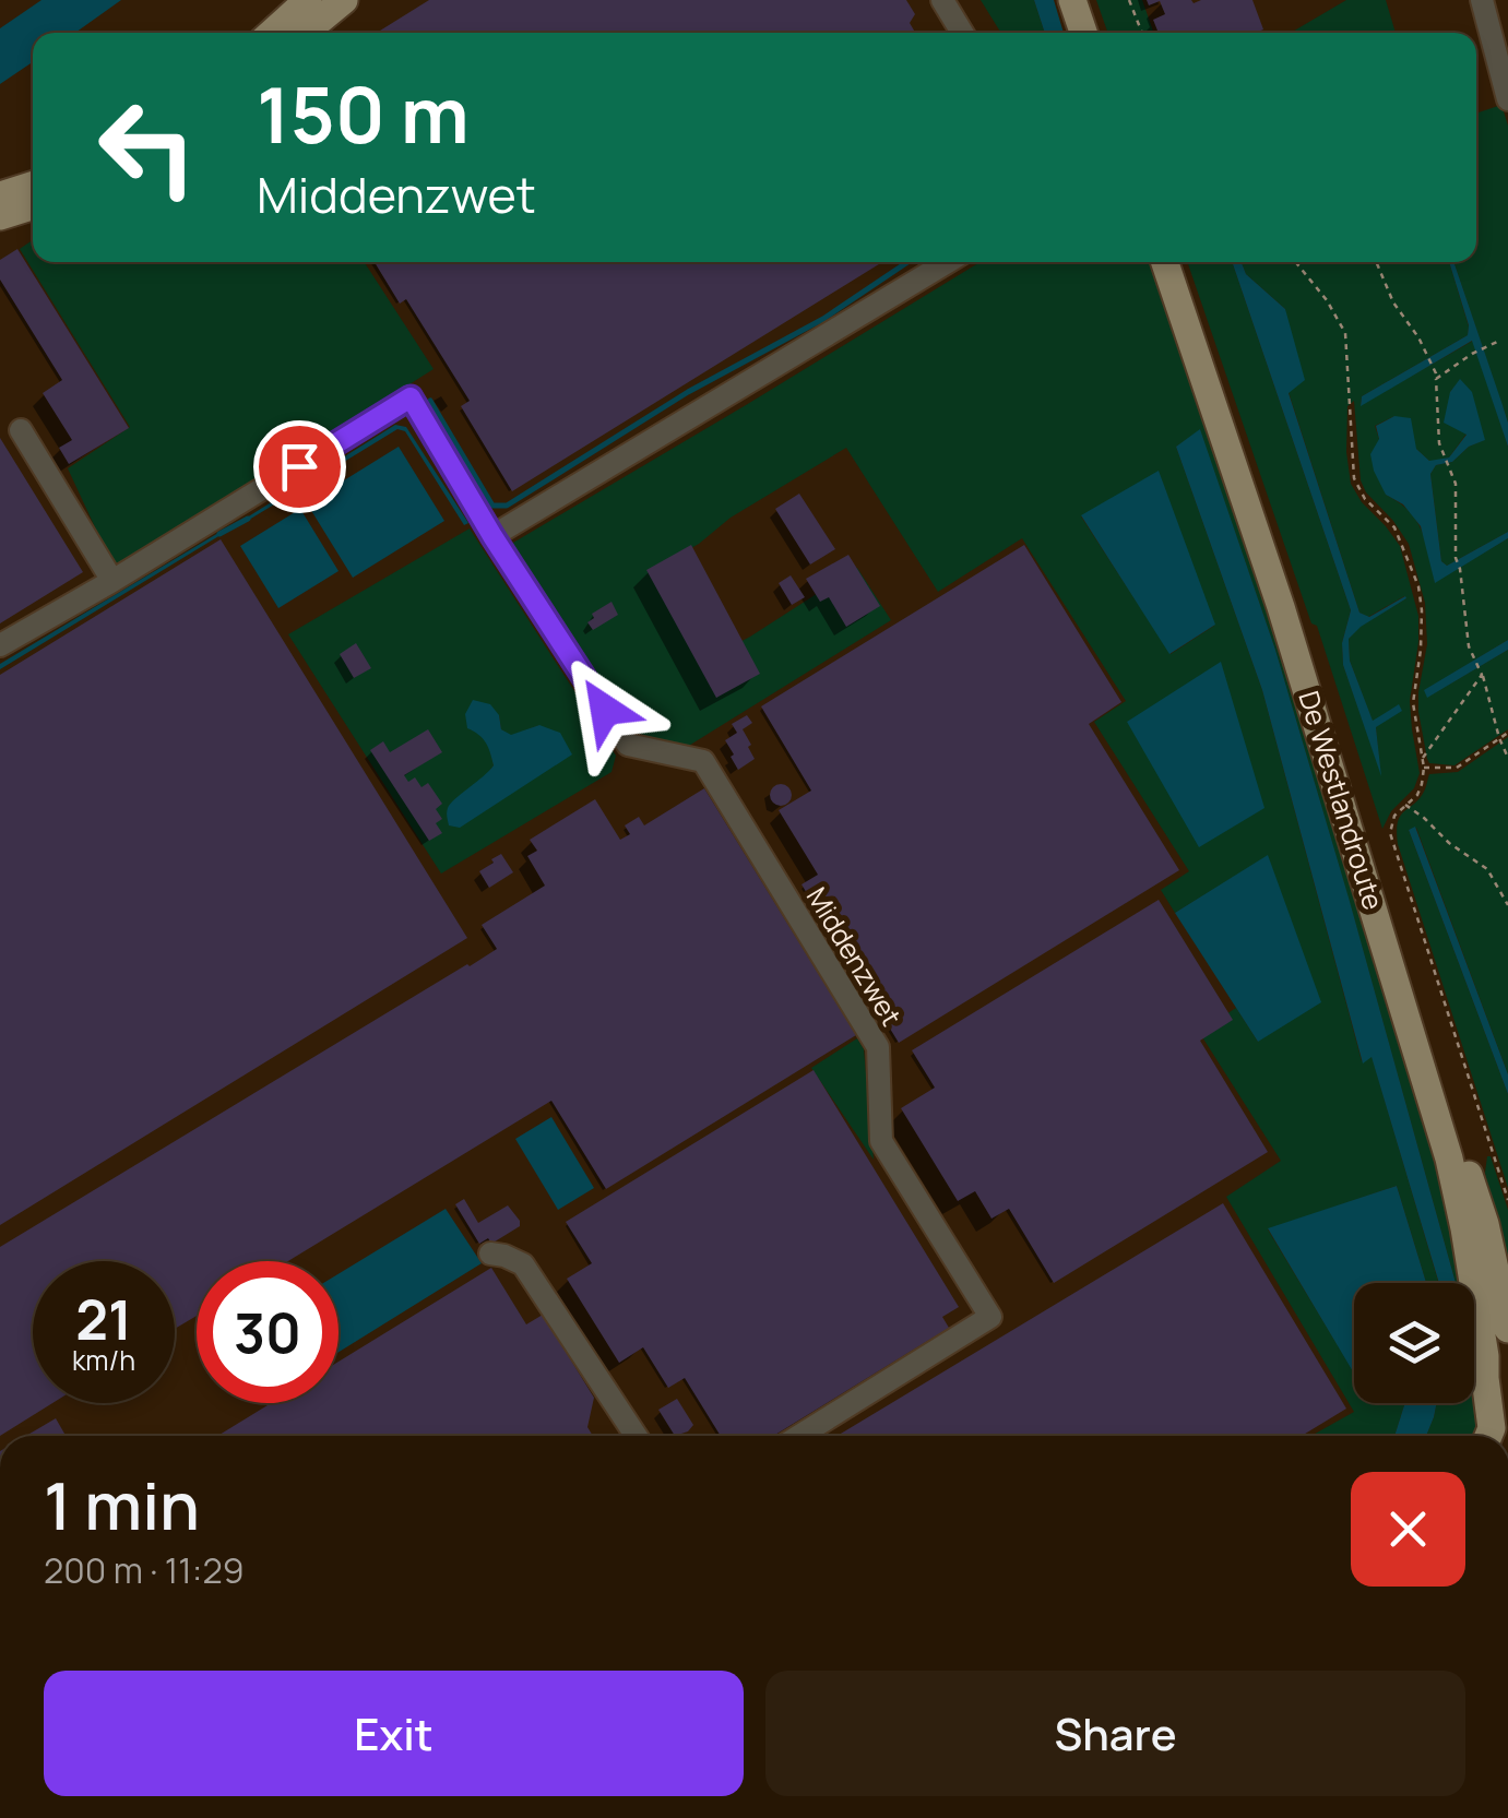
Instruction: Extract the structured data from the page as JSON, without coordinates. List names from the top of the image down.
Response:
{
  "streets": {
    "main road": ["De Westlandroute"],
    "street": ["Middenzwet"]
  },
  "page": {
    "turn": ["150 m", "Middenzwet"],
    "speed": "21 km/h",
    "limit": "30",
    "heading": ["1 min", "200 m · 11:29"],
    "buttons": ["Exit", "Share"]
  }
}
